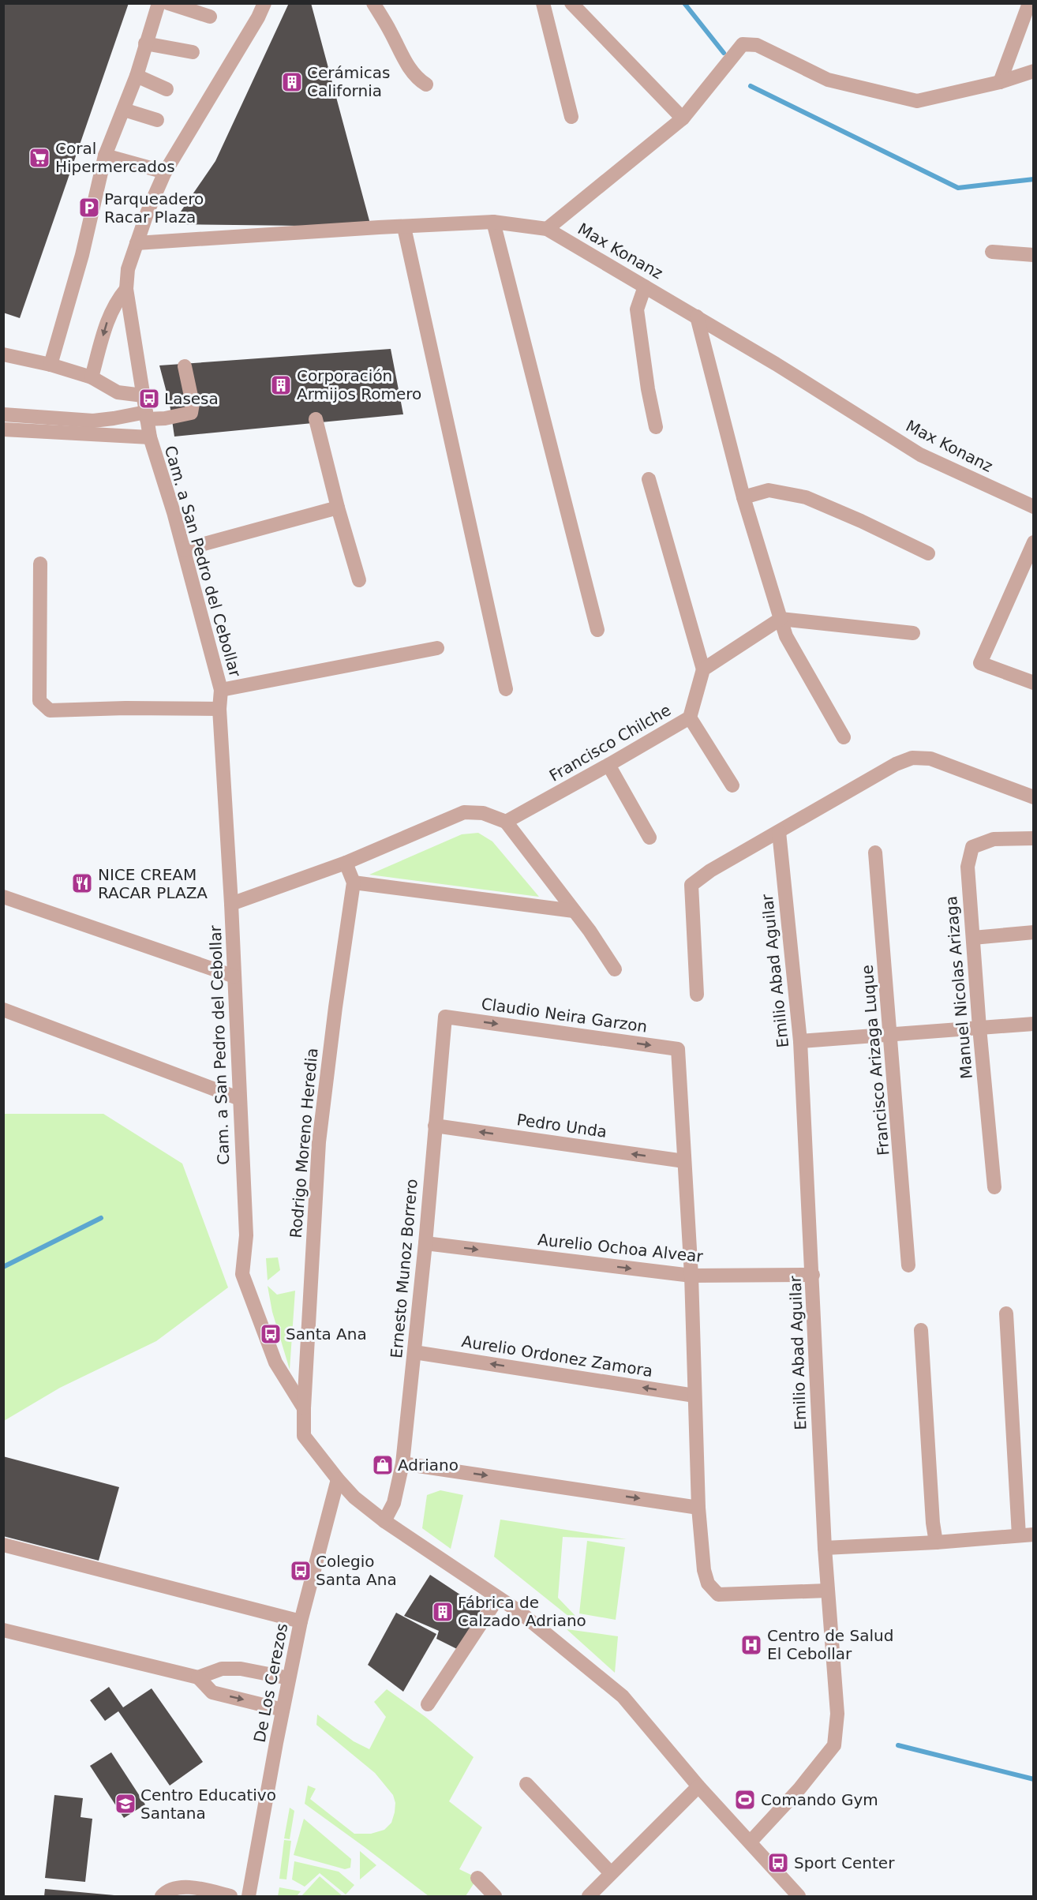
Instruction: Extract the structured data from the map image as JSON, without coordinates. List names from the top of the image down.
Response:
{
  "streets": {
    "street": [
      "Max Konanz",
      "Cam. a San Pedro del Cebollar",
      "Francisco Chilche",
      "Emilio Abad Aguilar",
      "Manuel Nicolas Arizaga",
      "Claudio Neira Garzon",
      "Francisco Arizaga Luque",
      "Pedro Unda",
      "Rodrigo Moreno Heredia",
      "Aurelio Ochoa Alvear",
      "Ernesto Munoz Borrero",
      "Aurelio Ordonez Zamora",
      "De Los Cerezos"
    ]
  },
  "crossings": [
    ["Max Konanz", "Cam. a San Pedro del Cebollar"],
    ["Cam. a San Pedro del Cebollar", "Rodrigo Moreno Heredia"],
    ["Emilio Abad Aguilar", "Aurelio Ochoa Alvear"],
    ["Claudio Neira Garzon", "Pedro Unda"],
    ["Claudio Neira Garzon", "Ernesto Munoz Borrero"],
    ["Pedro Unda", "Ernesto Munoz Borrero"],
    ["Aurelio Ochoa Alvear", "Ernesto Munoz Borrero"],
    ["Ernesto Munoz Borrero", "Aurelio Ordonez Zamora"]
  ],
  "one_way": ["Pedro Unda", "Aurelio Ochoa Alvear"],
  "places": {
    "building": ["Cerámicas California", "Corporación Armijos Romero", "Fábrica de Calzado Adriano"],
    "supermarket": ["Coral Hipermercados"],
    "parking": ["Parqueadero Racar Plaza"],
    "bus stop": [
      "Lasesa",
      "Santa Ana",
      "Colegio Santa Ana",
      "Sport Center"
    ],
    "restaurant": ["NICE CREAM RACAR PLAZA"],
    "shop": ["Adriano"],
    "hospital": ["Centro de Salud El Cebollar"],
    "sports": ["Comando Gym"],
    "school or university": ["Centro Educativo Santana"]
  }
}
